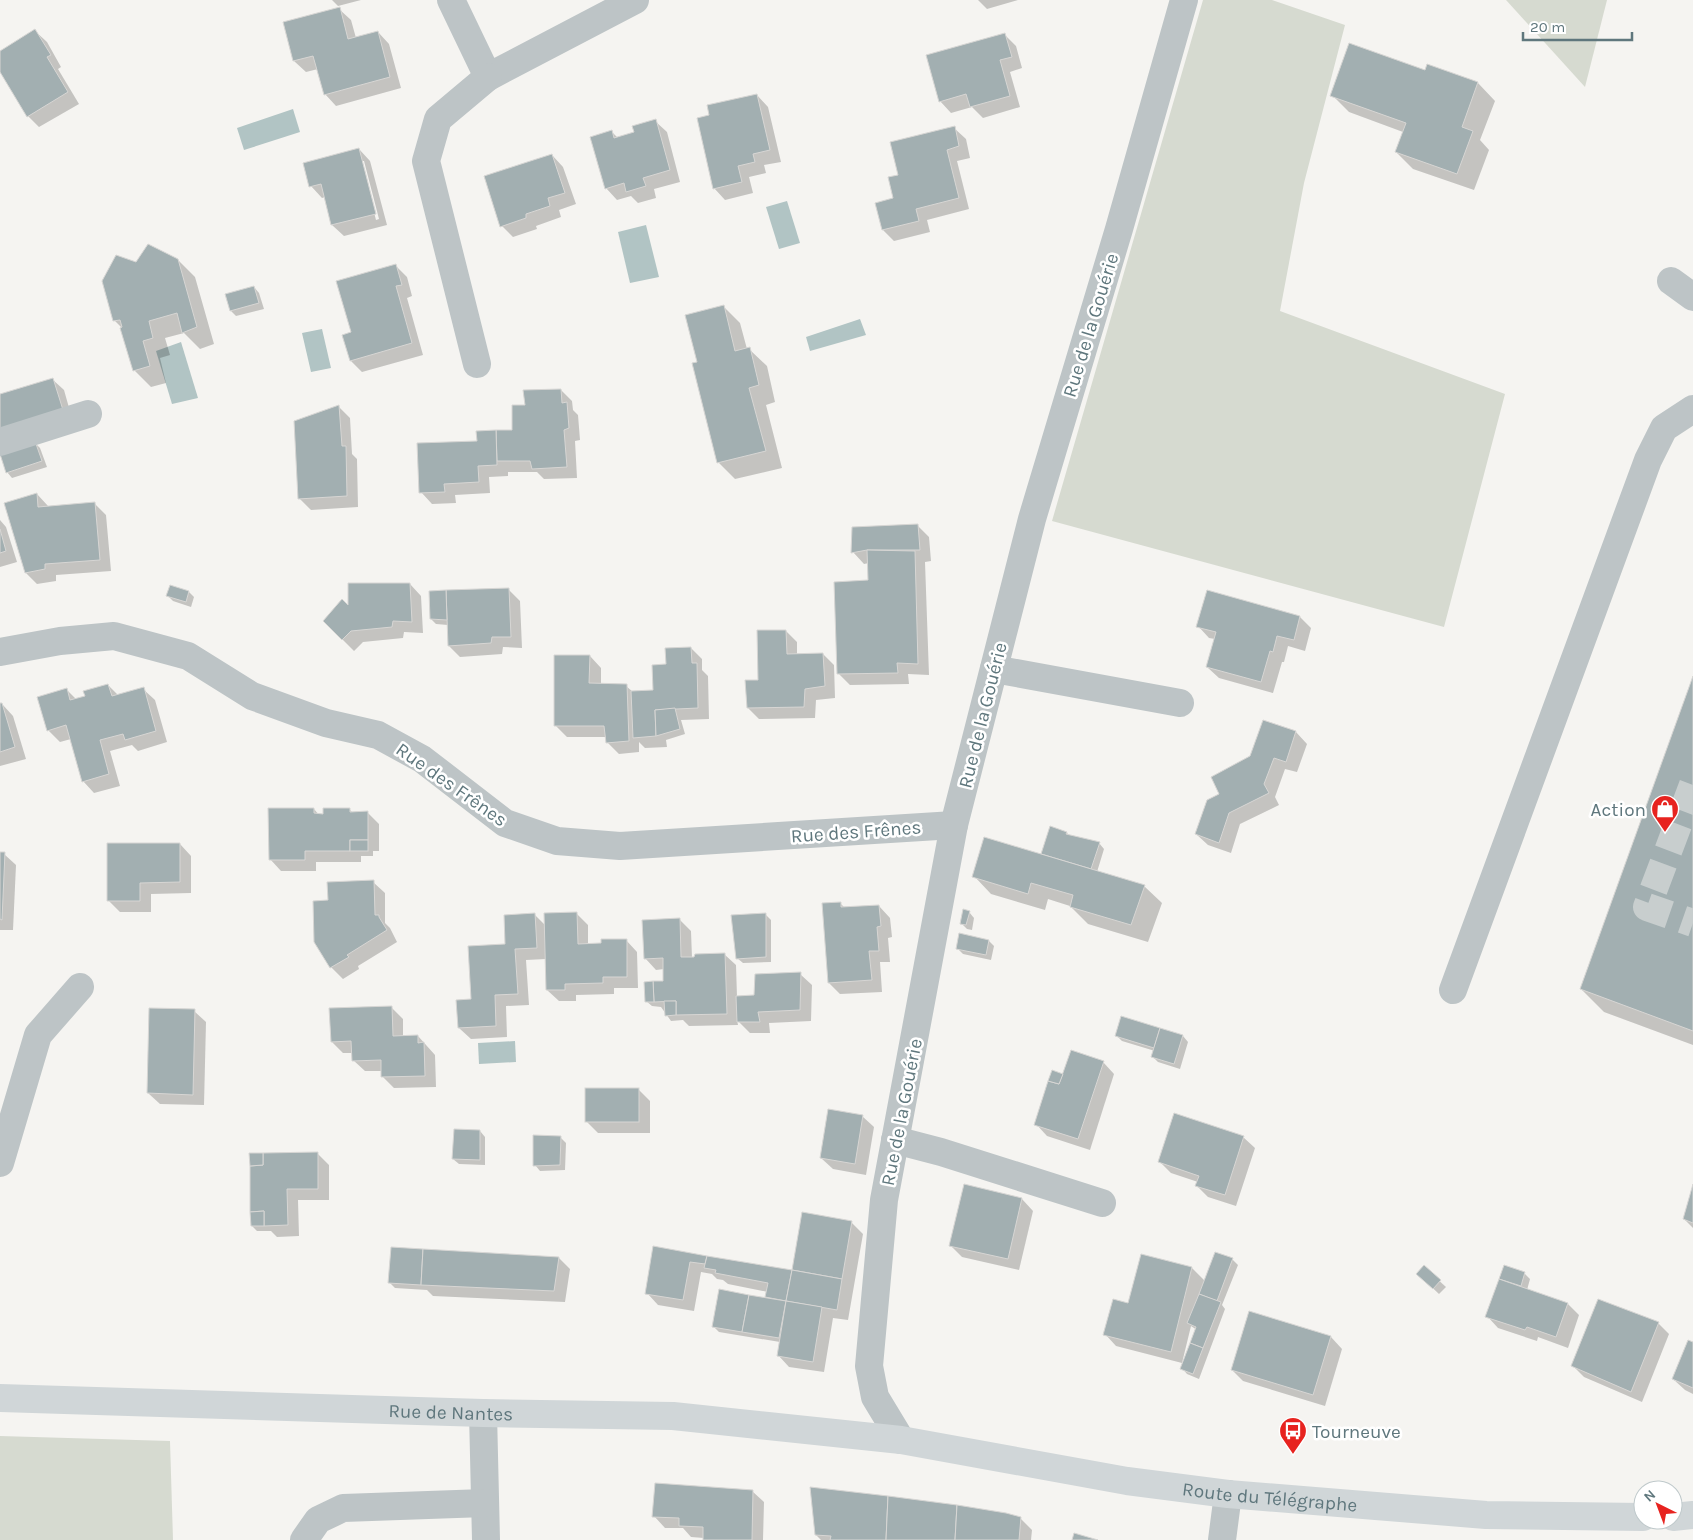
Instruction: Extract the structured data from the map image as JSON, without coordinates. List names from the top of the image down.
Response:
{
  "streets": {
    "main road": ["Rue de Nantes", "Route du Télégraphe"],
    "street": ["Rue de la Gouérie", "Rue des Frênes"]
  },
  "crossings": [
    ["Rue de la Gouérie", "Rue des Frênes"],
    ["Rue de la Gouérie", "Rue de Nantes"],
    ["Rue de la Gouérie", "Route du Télégraphe"],
    ["Rue de Nantes", "Route du Télégraphe"]
  ],
  "places": {
    "shop": ["Action"],
    "bus stop": ["Tourneuve"]
  },
  "scale_bar": "20 m",
  "north": "top left"
}
